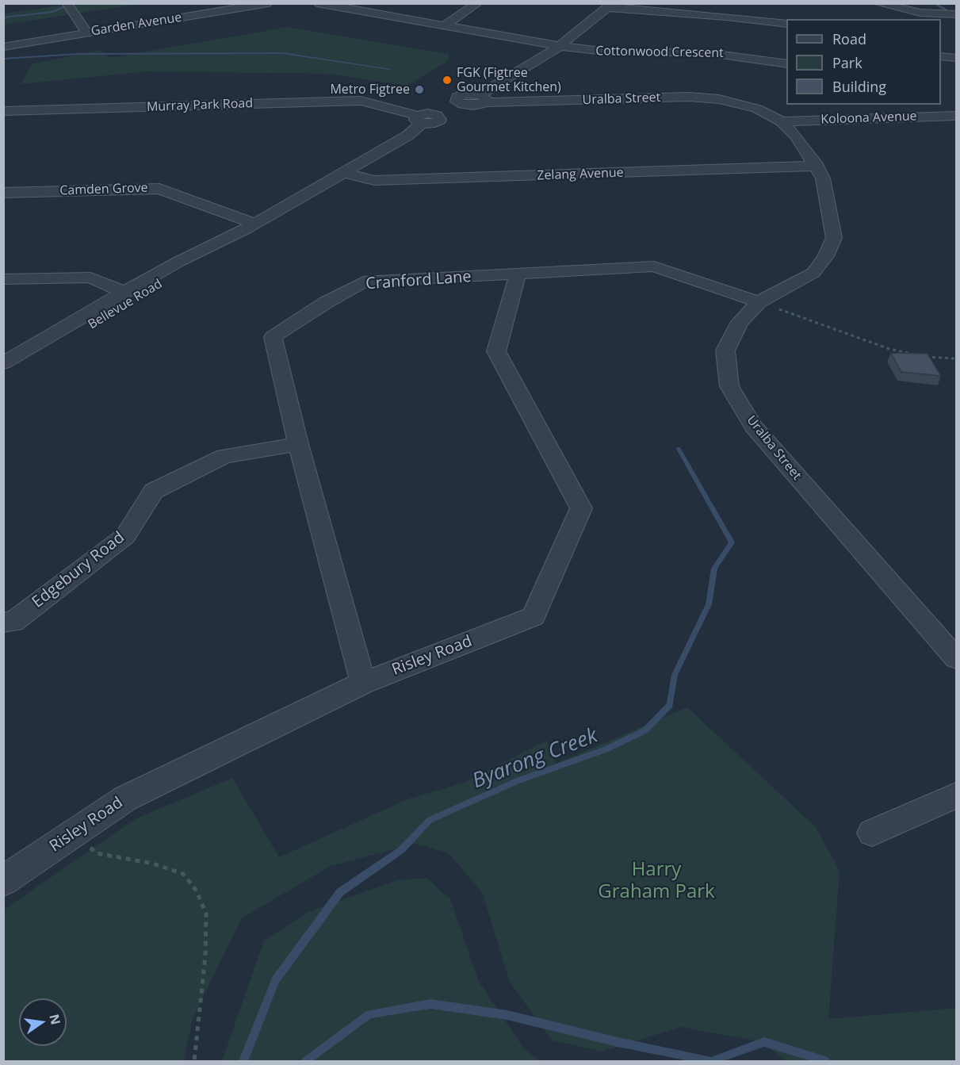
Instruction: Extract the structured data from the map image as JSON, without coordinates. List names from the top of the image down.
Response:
{
  "streets": {
    "street": [
      "Garden Avenue",
      "Cottonwood Crescent",
      "Uralba Street",
      "Murray Park Road",
      "Koloona Avenue",
      "Zelang Avenue",
      "Camden Grove",
      "Cranford Lane",
      "Bellevue Road",
      "Edgebury Road",
      "Risley Road"
    ]
  },
  "crossings": [
    ["Uralba Street", "Murray Park Road"],
    ["Uralba Street", "Koloona Avenue"],
    ["Uralba Street", "Zelang Avenue"],
    ["Uralba Street", "Cranford Lane"],
    ["Murray Park Road", "Bellevue Road"],
    ["Zelang Avenue", "Bellevue Road"],
    ["Camden Grove", "Bellevue Road"],
    ["Cranford Lane", "Edgebury Road"],
    ["Cranford Lane", "Risley Road"]
  ],
  "water": ["Byarong Creek"],
  "parks": ["Harry Graham Park"],
  "places": ["FGK (Figtree Gourmet Kitchen)", "Metro Figtree"],
  "legend": ["Road", "Park", "Building"],
  "north": "right"
}
